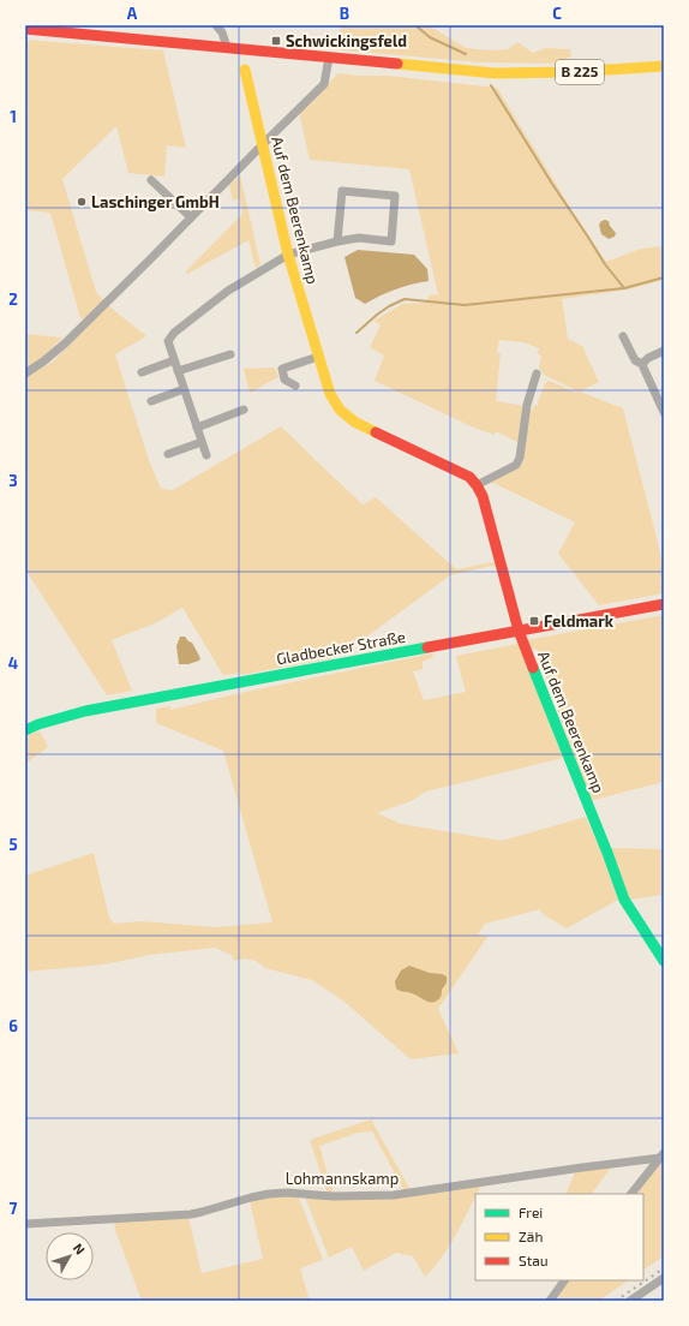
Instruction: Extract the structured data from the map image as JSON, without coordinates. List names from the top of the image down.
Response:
{
  "streets": {
    "main road": ["B 225", "Auf dem Beerenkamp", "Gladbecker Straße"],
    "street": ["Lohmannskamp"]
  },
  "crossings": [
    ["Auf dem Beerenkamp", "Gladbecker Straße"]
  ],
  "places": {
    "transit": ["Schwickingsfeld", "Feldmark"],
    "other": ["Laschinger GmbH"]
  },
  "legend": ["Frei", "Zäh", "Stau"],
  "north": "top right",
  "grid": {
    "columns": ["A", "B", "C"],
    "rows": [
      "1",
      "2",
      "3",
      "4",
      "5",
      "6",
      "7"
    ]
  }
}
